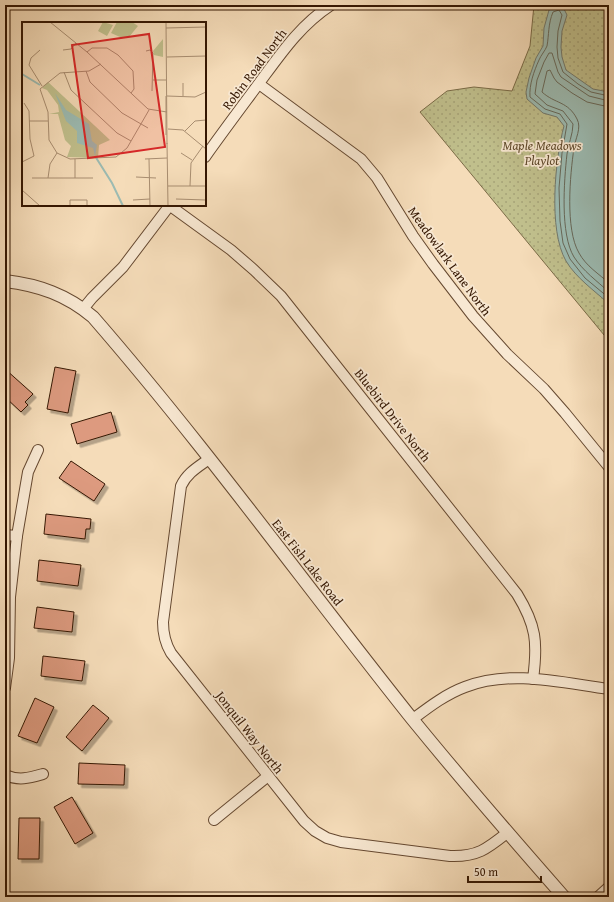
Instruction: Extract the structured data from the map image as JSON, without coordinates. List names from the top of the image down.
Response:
{
  "streets": {
    "street": [
      "Robin Road North",
      "Meadowlark Lane North",
      "Bluebird Drive North",
      "East Fish Lake Road",
      "Jonquil Way North"
    ]
  },
  "crossings": [
    ["Robin Road North", "Meadowlark Lane North"],
    ["East Fish Lake Road", "Jonquil Way North"]
  ],
  "parks": ["Maple Meadows Playlot"],
  "scale_bar": "50 m"
}
